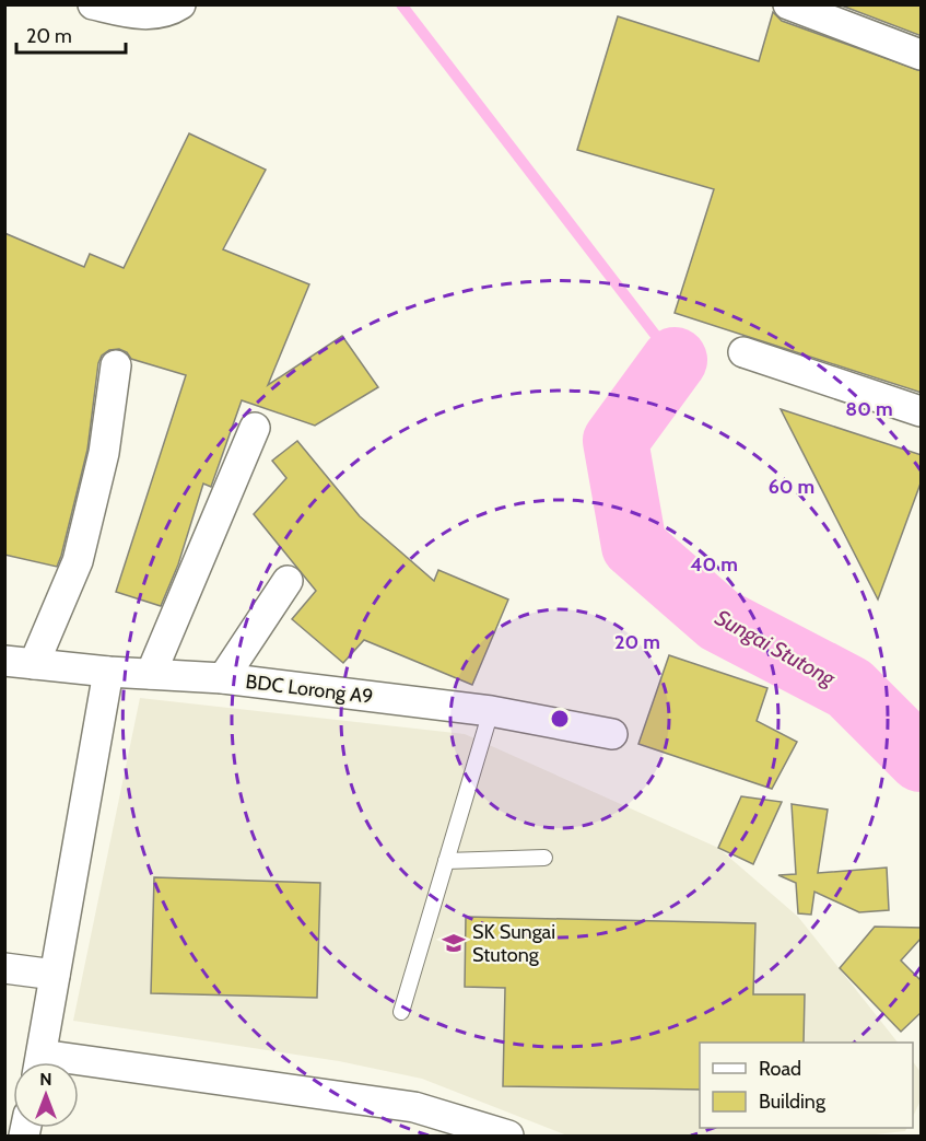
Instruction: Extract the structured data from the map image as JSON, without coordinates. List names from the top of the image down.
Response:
{
  "streets": {
    "street": ["BDC Lorong A9"]
  },
  "water": ["Sungai Stutong"],
  "places": {
    "school or university": ["SK Sungai Stutong"]
  },
  "legend": ["Road", "Building"],
  "scale_bar": "20 m",
  "north": "top",
  "rings": [
    "80 m",
    "60 m",
    "40 m",
    "20 m"
  ]
}
